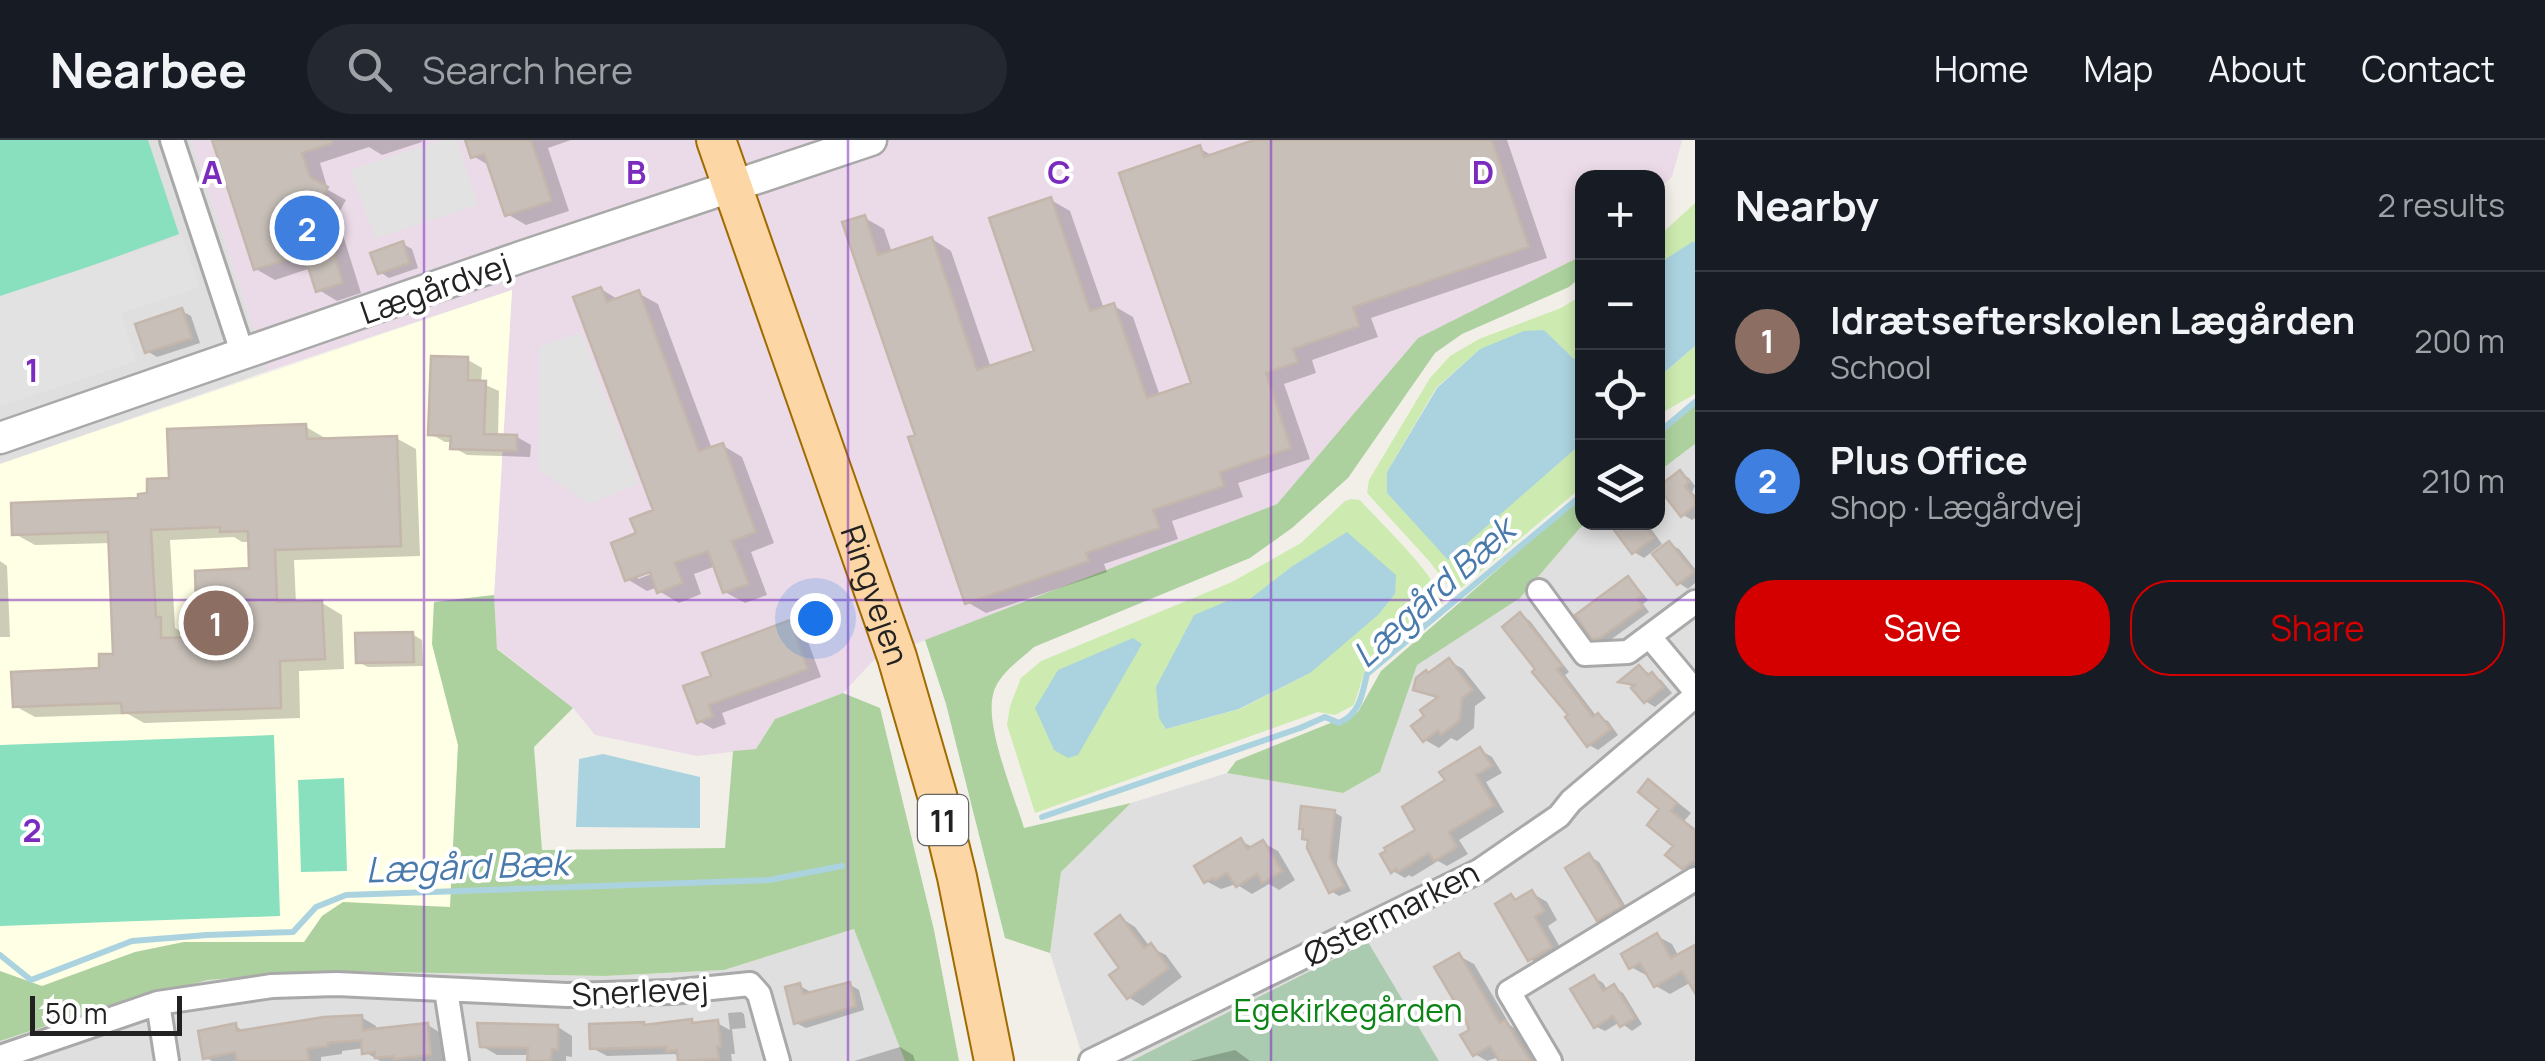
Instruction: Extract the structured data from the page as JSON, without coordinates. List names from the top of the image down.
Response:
{
  "streets": {
    "main road": ["Ringvejen", "11"],
    "street": ["Lægårdvej", "Østermarken", "Snerlevej"]
  },
  "crossings": [
    ["Lægårdvej", "Ringvejen"]
  ],
  "water": ["Lægård Bæk"],
  "parks": ["Egekirkegården"],
  "scale_bar": "50 m",
  "page": {
    "header": "Nearbee",
    "search": "Search here",
    "nav": [
      "Home",
      "Map",
      "About",
      "Contact"
    ],
    "heading": ["Nearby", "2 results"],
    "map_buttons": ["+", "−"],
    "pins": ["2", "1"],
    "list": [
      {
        "mark": "1",
        "name": "Idrætsefterskolen Lægården",
        "note": "School",
        "value": "200 m"
      },
      {
        "mark": "2",
        "name": "Plus Office",
        "note": "Shop · Lægårdvej",
        "value": "210 m"
      }
    ],
    "buttons": ["Save", "Share"],
    "scale": "50 m"
  },
  "grid": {
    "columns": [
      "A",
      "B",
      "C",
      "D"
    ],
    "rows": ["1", "2"]
  }
}
